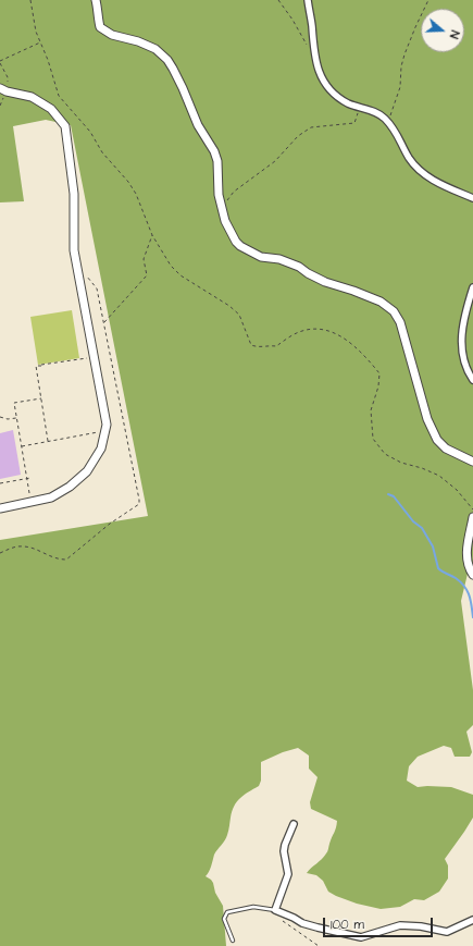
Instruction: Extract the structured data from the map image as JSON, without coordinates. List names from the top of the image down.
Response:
{
  "scale_bar": "100 m",
  "north": "right"
}
